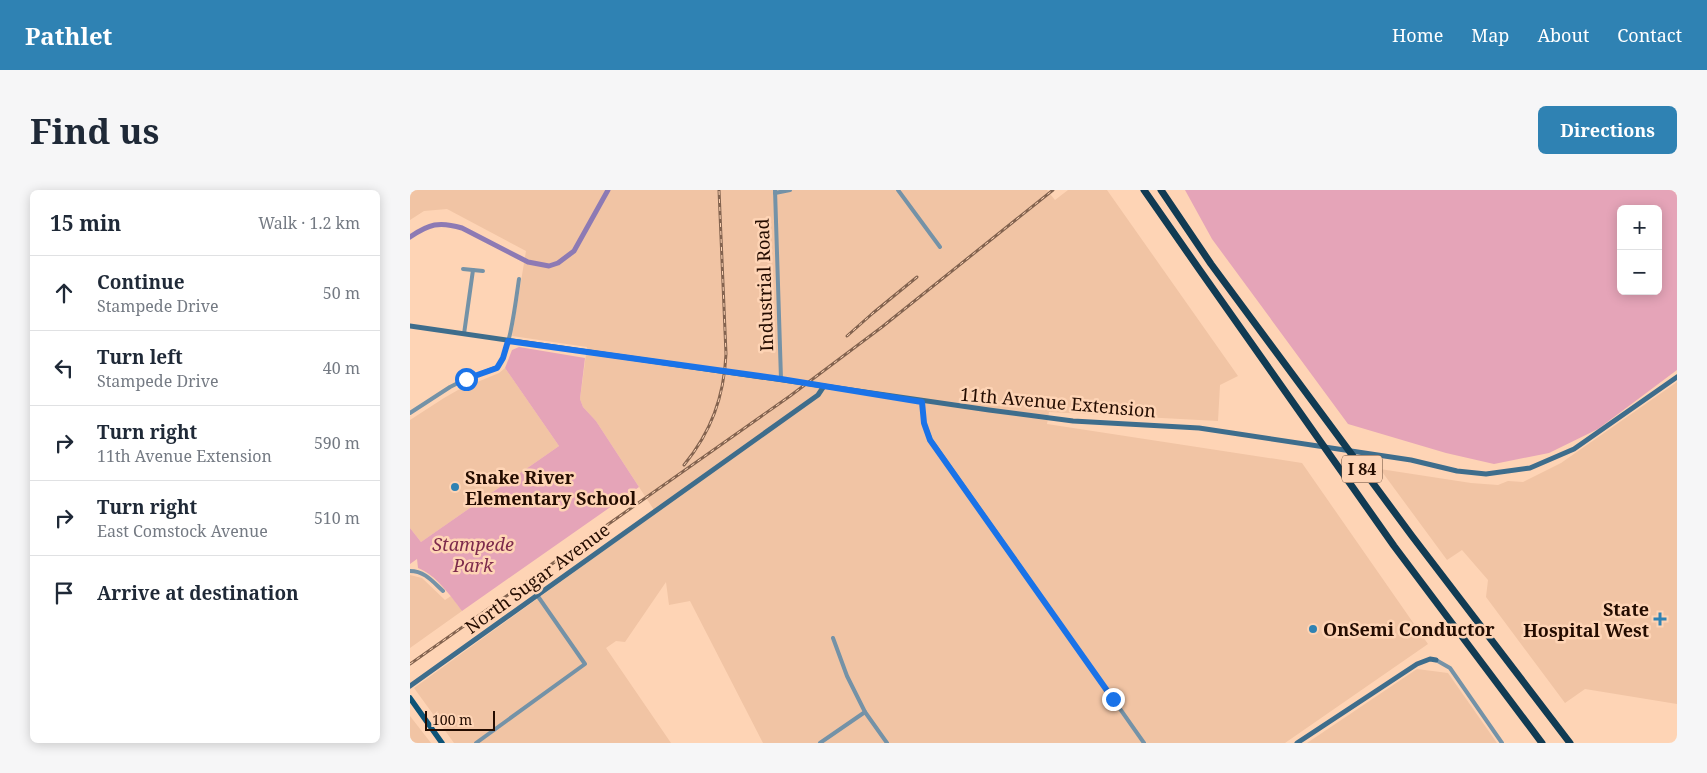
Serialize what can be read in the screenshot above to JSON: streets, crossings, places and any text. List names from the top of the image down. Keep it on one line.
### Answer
{"streets":{"highway":["I 84"],"street":["Industrial Road","11th Avenue Extension","North Sugar Avenue"]},"crossings":[["Industrial Road","11th Avenue Extension"],["11th Avenue Extension","North Sugar Avenue"]],"parks":["Stampede Park"],"places":{"other":["Snake River Elementary School","OnSemi Conductor"],"health":["State Hospital West"]},"scale_bar":"100 m","page":{"header":"Pathlet","nav":["Home","Map","About","Contact"],"buttons":"Directions","title":"Find us","heading":["15 min","Walk · 1.2 km"],"map_buttons":["+","−"],"list":[["Continue","Stampede Drive","50 m"],["Turn left","Stampede Drive","40 m"],["Turn right","11th Avenue Extension","590 m"],["Turn right","East Comstock Avenue","510 m"],"Arrive at destination"],"scale":"100 m"}}
